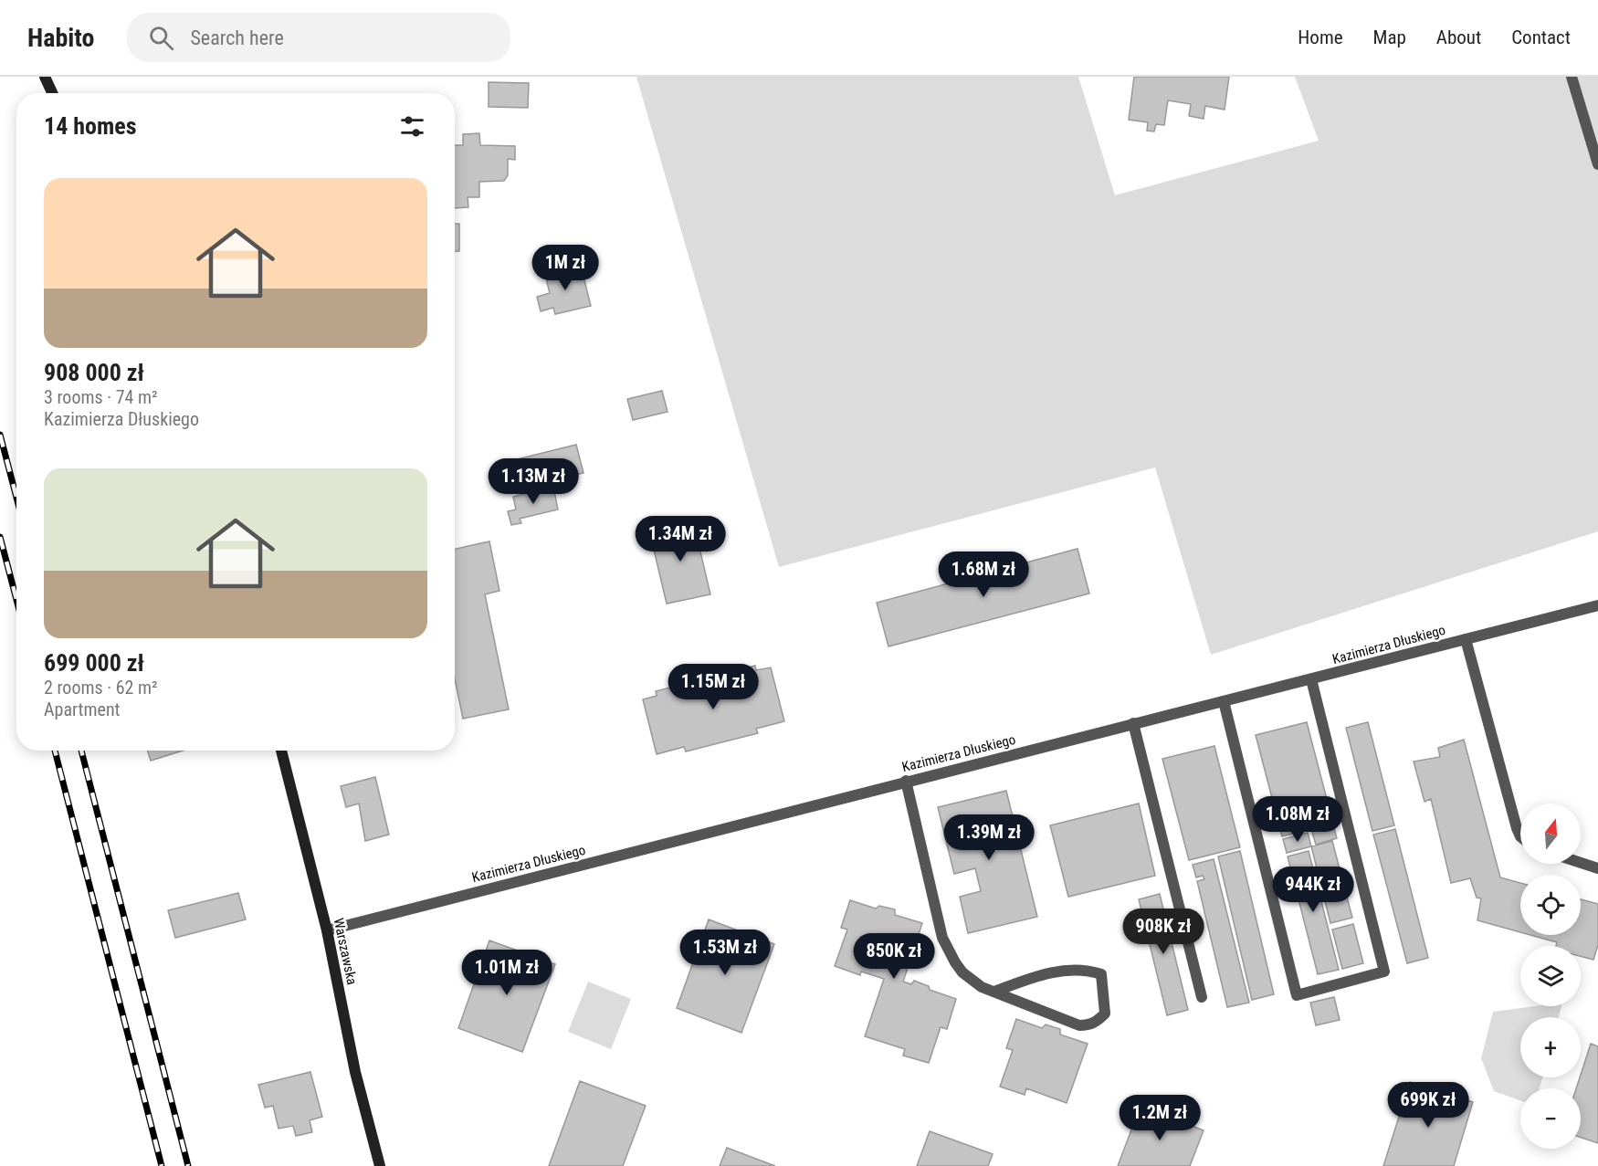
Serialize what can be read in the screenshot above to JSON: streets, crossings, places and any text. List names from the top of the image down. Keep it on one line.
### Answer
{"streets":{"main road":["Warszawska"],"street":["Kazimierza Dłuskiego"]},"crossings":[["Kazimierza Dłuskiego","Warszawska"]],"north":"top","page":{"header":"Habito","search":"Search here","nav":["Home","Map","About","Contact"],"heading":"14 homes","list":[{"name":"908 000 zł","note":"3 rooms · 74 m² · Kazimierza Dłuskiego"},{"name":"699 000 zł","note":"2 rooms · 62 m² · Apartment"}],"price":["1M zł","1.13M zł","1.34M zł","1.68M zł","1.15M zł","1.08M zł","1.39M zł","944K zł","908K zł","1.53M zł","850K zł","1.01M zł","699K zł","1.2M zł"],"map_buttons":["+","−"]}}
